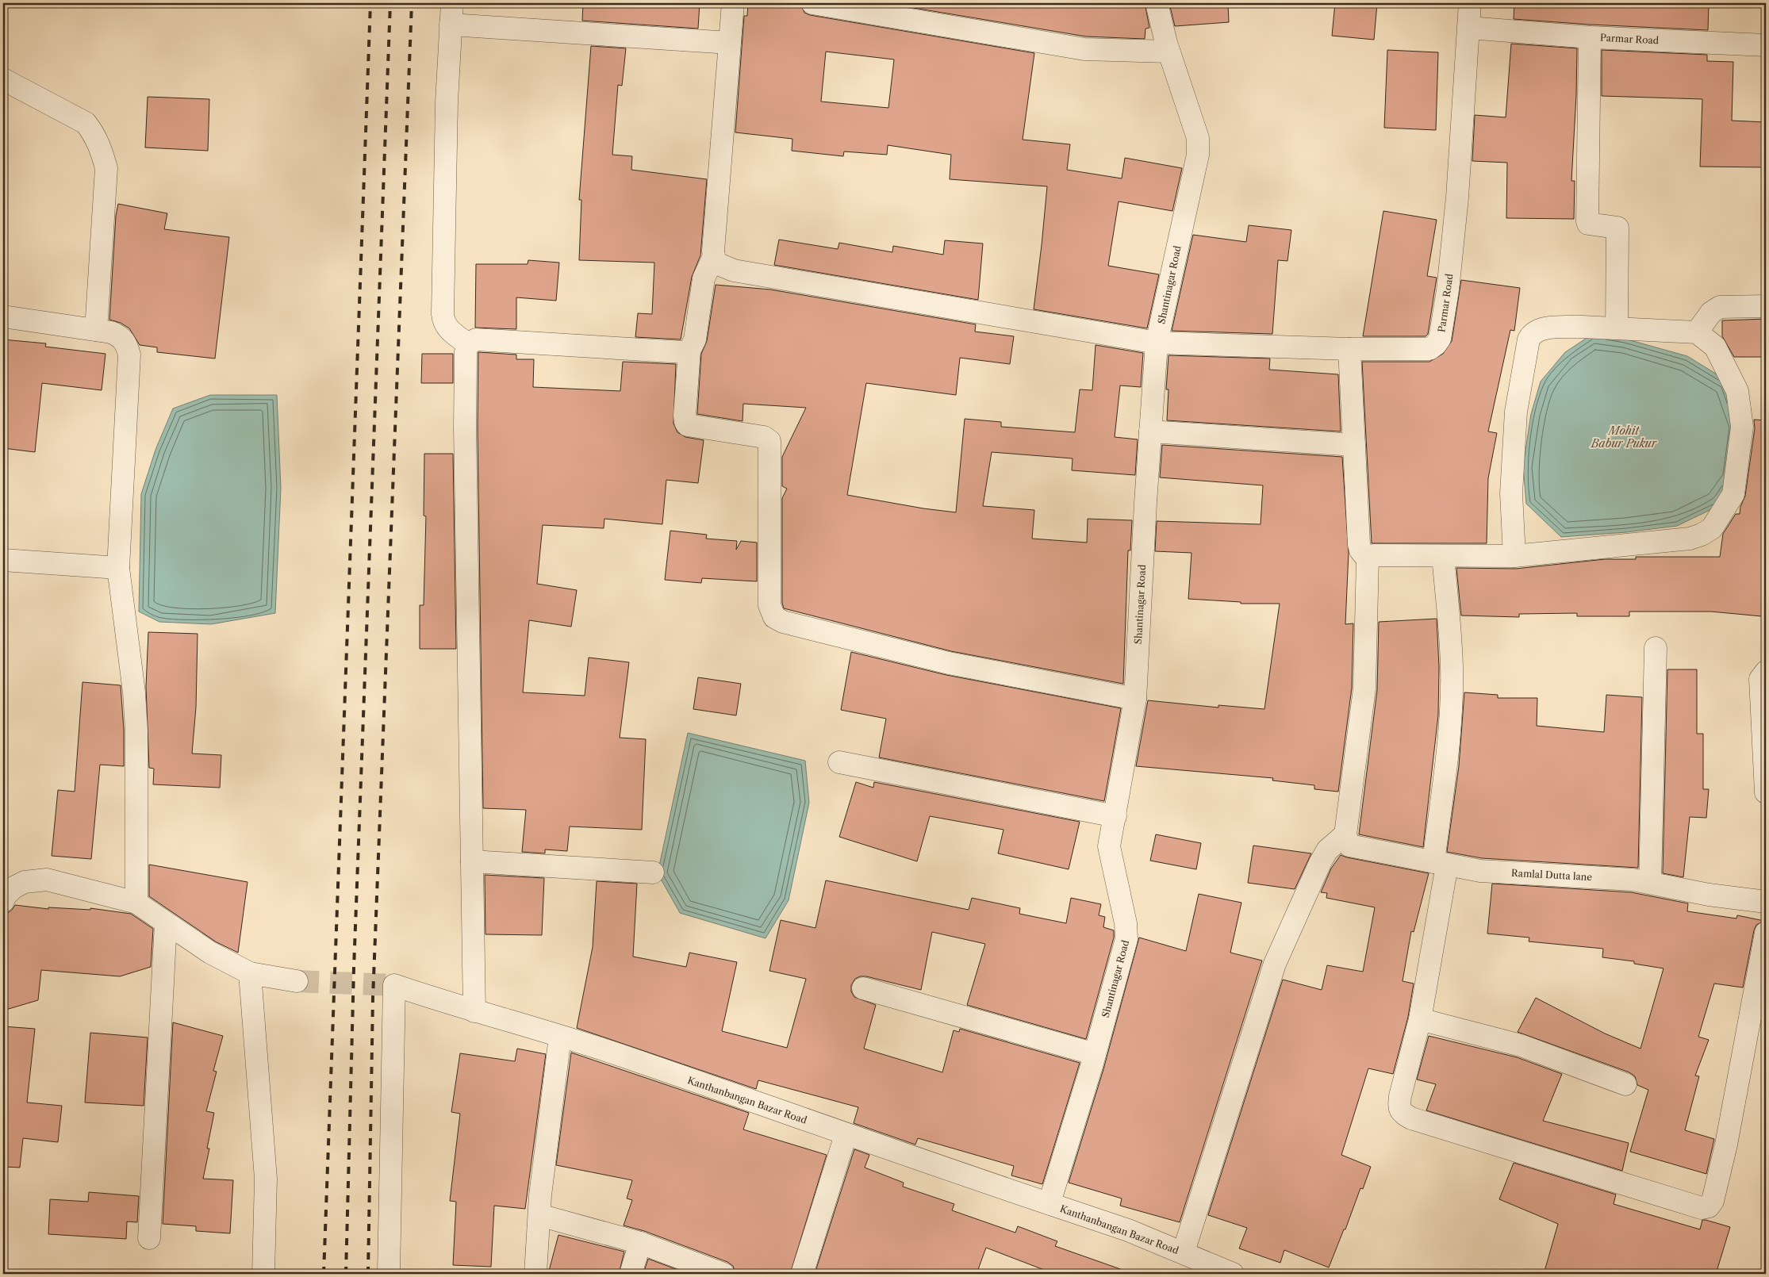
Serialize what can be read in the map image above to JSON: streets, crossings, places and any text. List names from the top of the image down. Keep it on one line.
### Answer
{"streets":{"street":["Parmar Road","Shantinagar Road","Ramlal Dutta lane","Kanthanbangan Bazar Road"]},"crossings":[["Parmar Road","Shantinagar Road"],["Shantinagar Road","Kanthanbangan Bazar Road"]],"water":["Mohit Babur Pukur"]}
